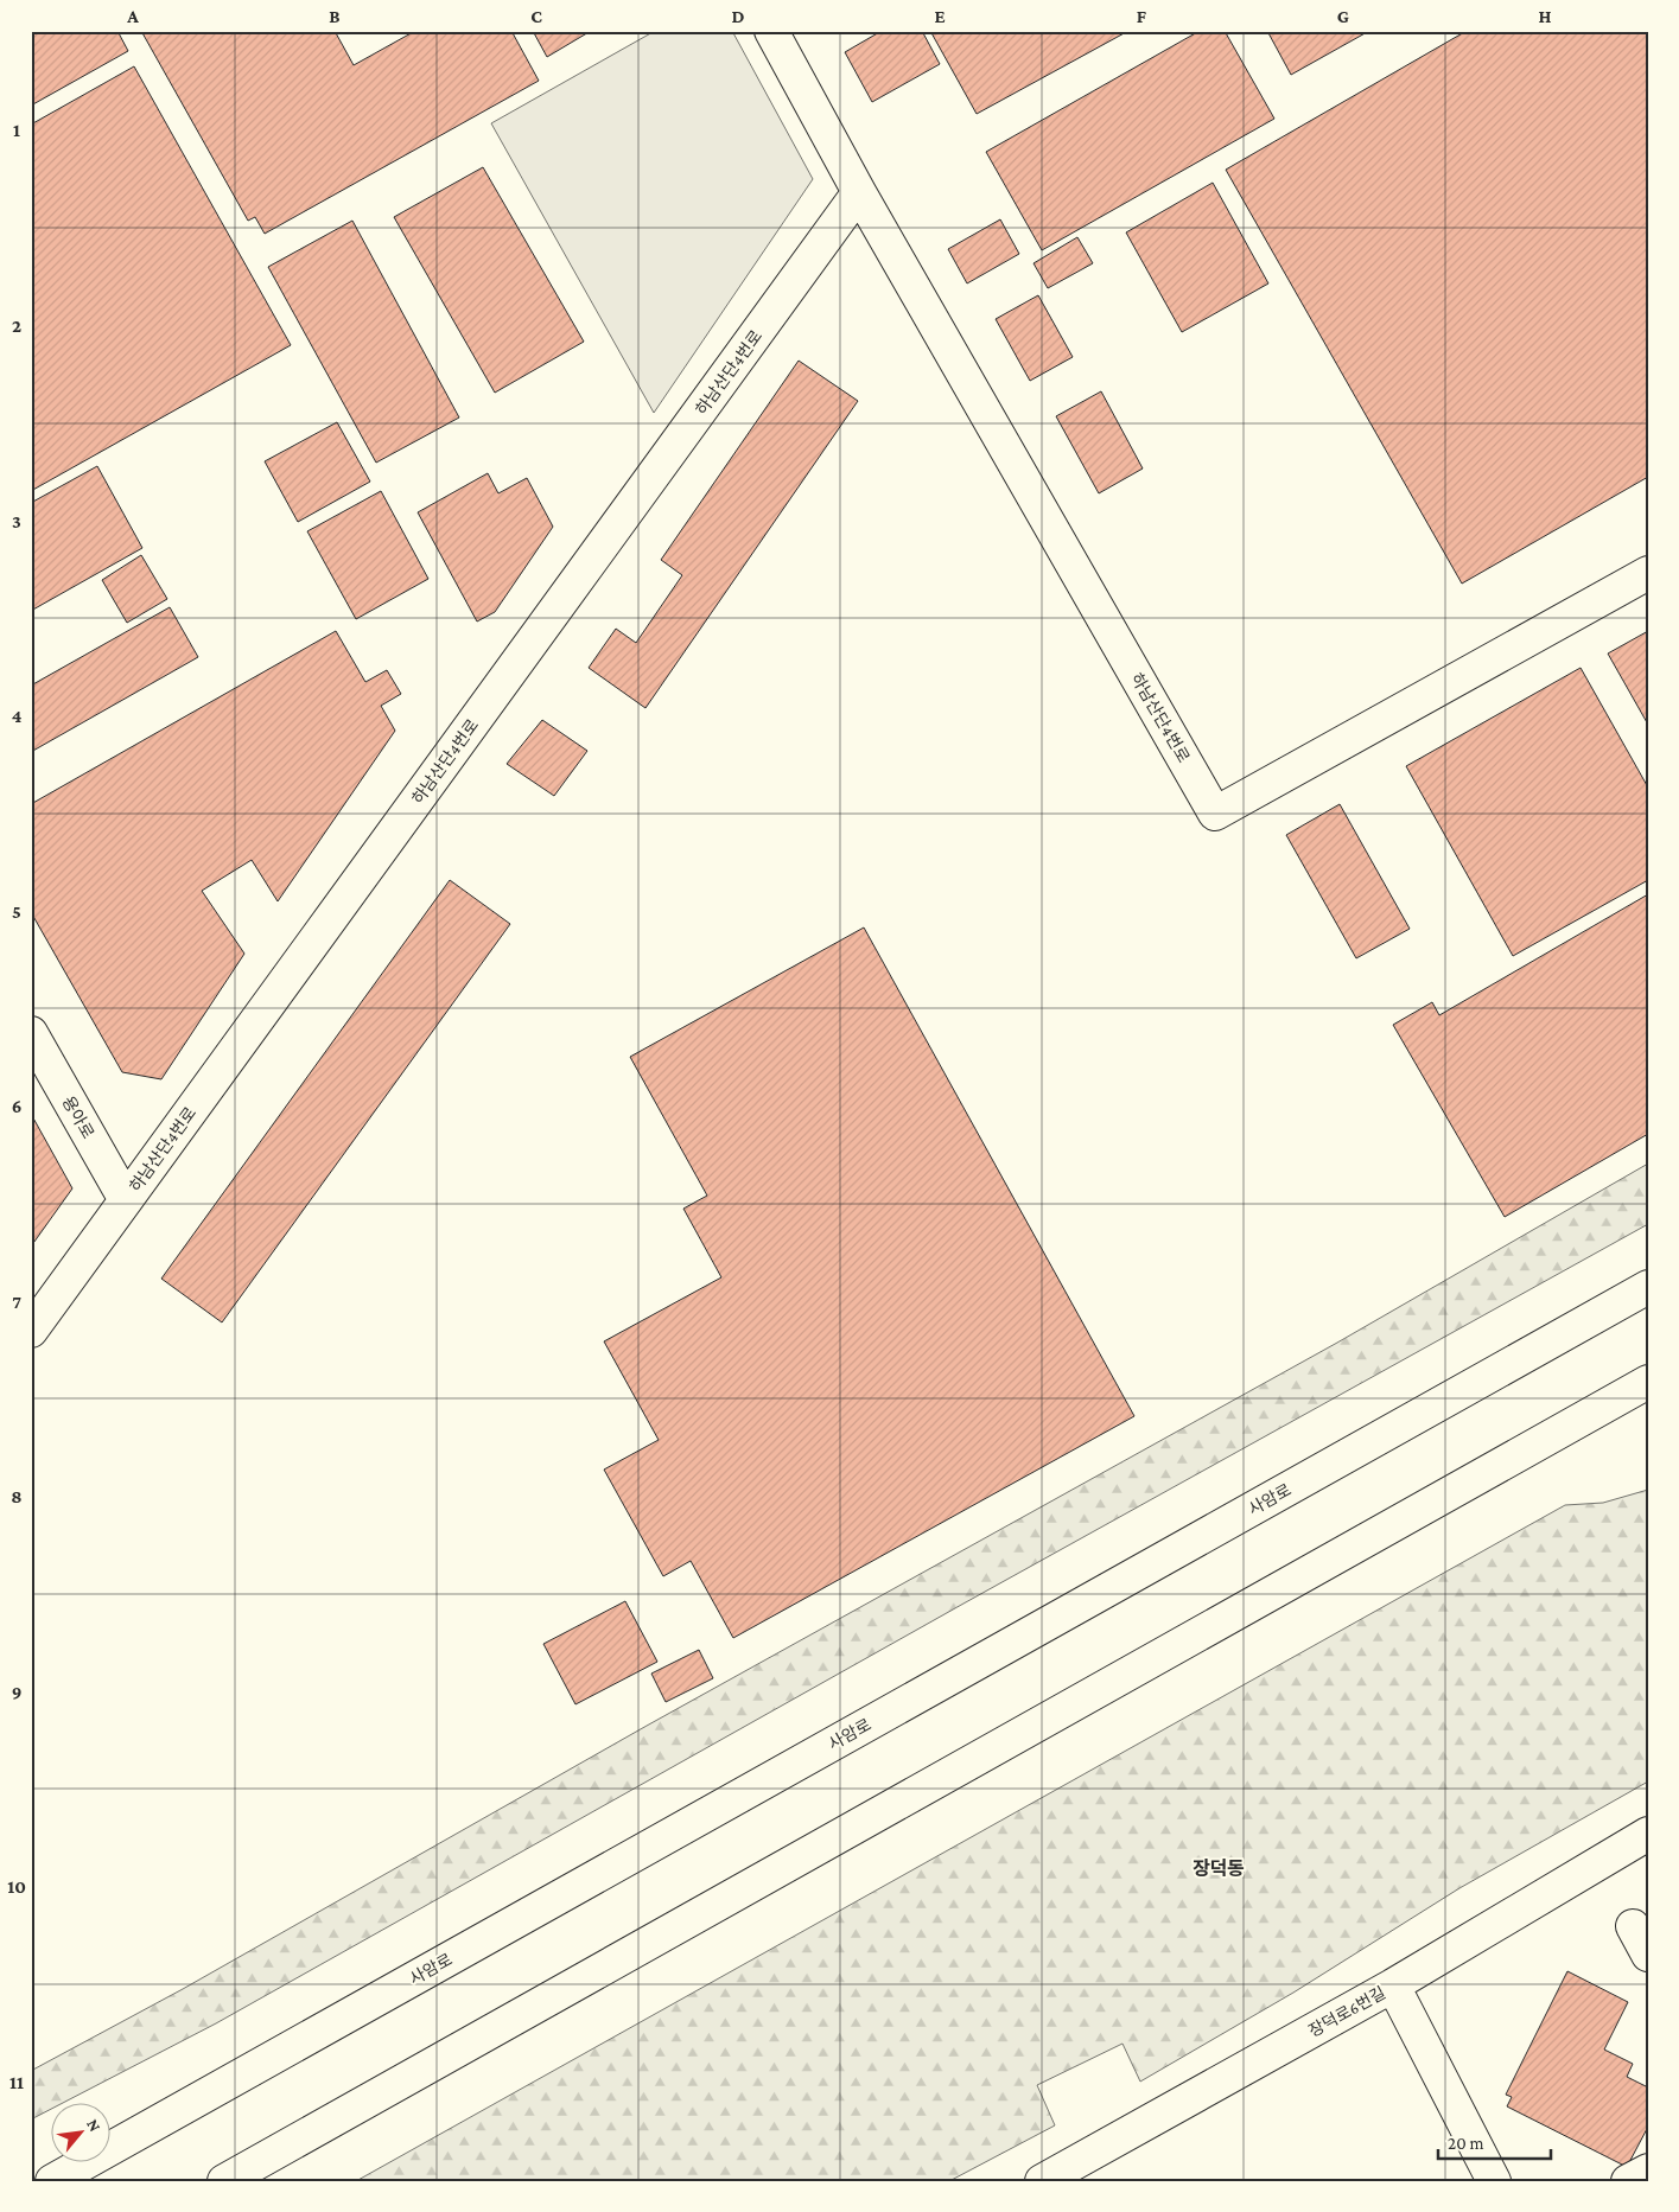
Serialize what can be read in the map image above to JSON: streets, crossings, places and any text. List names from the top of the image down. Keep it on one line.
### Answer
{"streets":{"street":["하남산단4번로","용아로","사암로","장덕로6번길"]},"crossings":[["하남산단4번로","용아로"]],"districts":["장덕동"],"scale_bar":"20 m","north":"top right","grid":{"columns":["A","B","C","D","E","F","G","H"],"rows":["1","2","3","4","5","6","7","8","9","10","11"]}}
